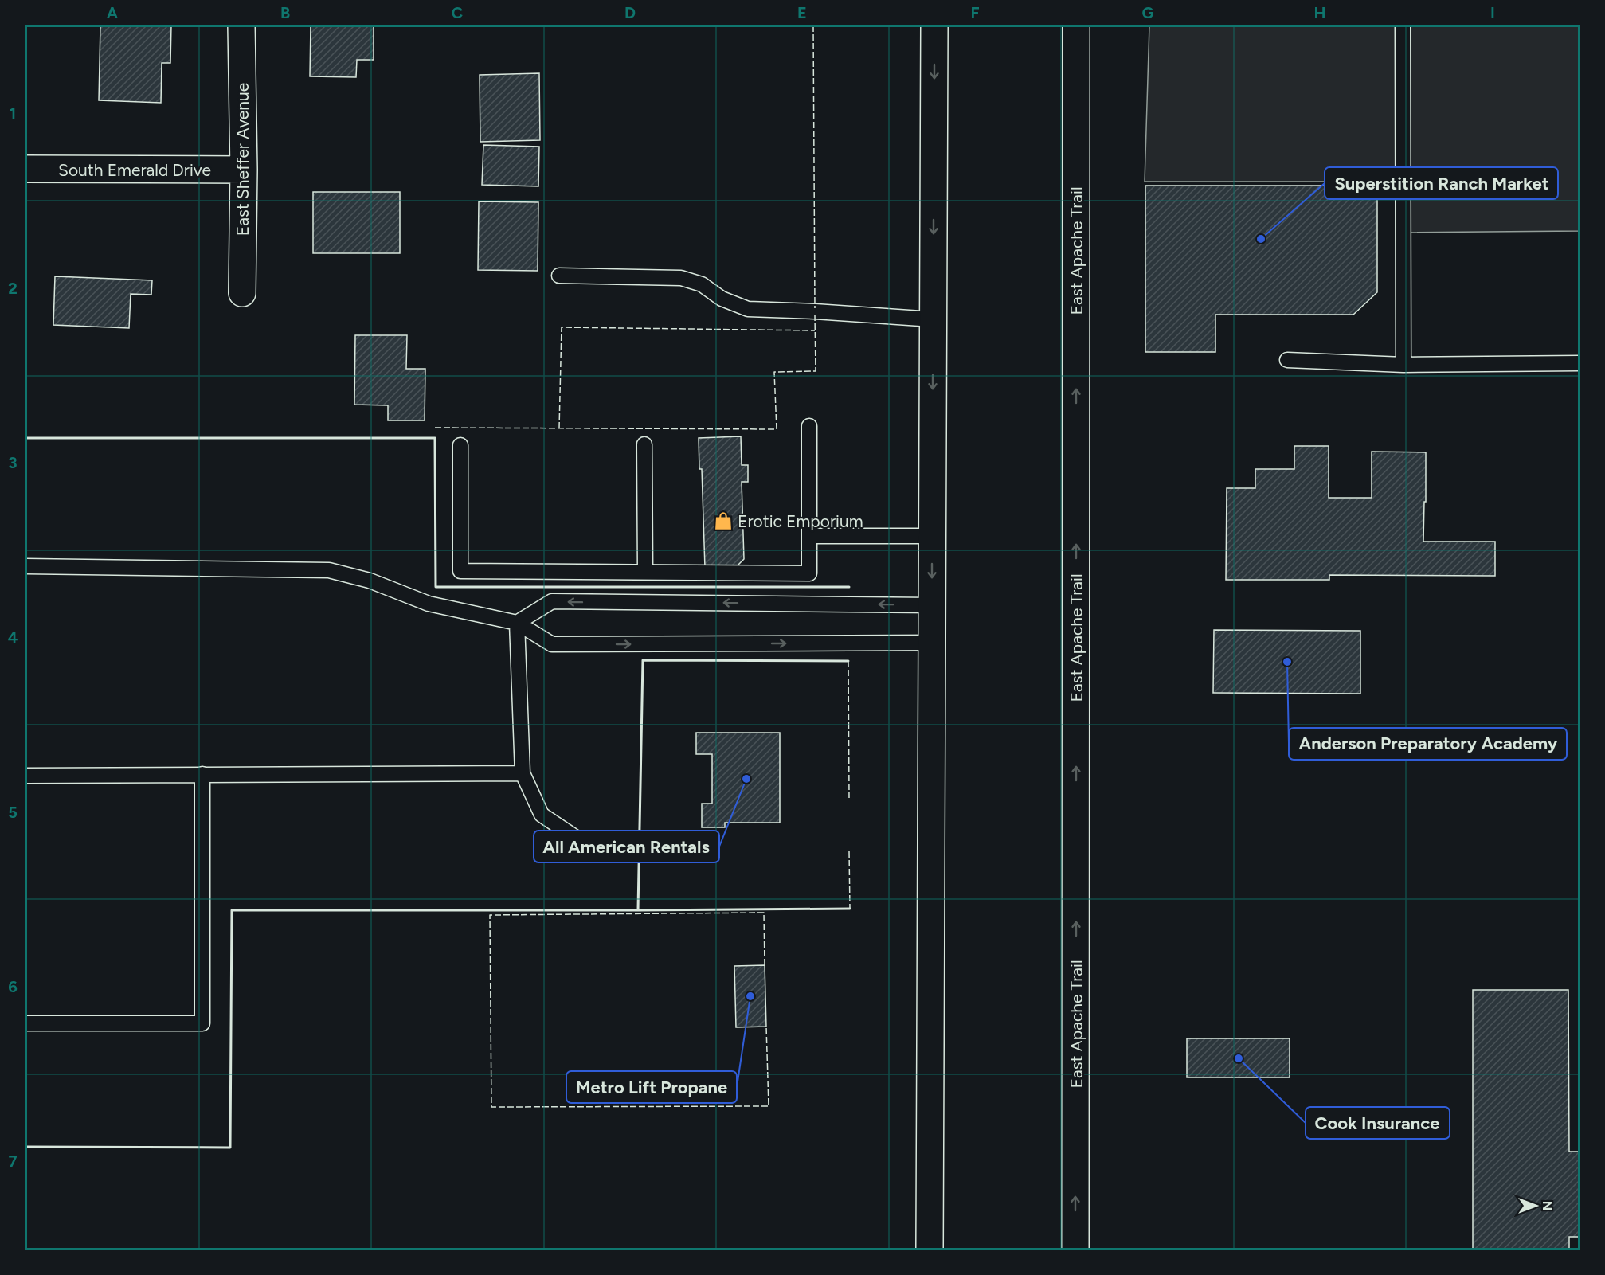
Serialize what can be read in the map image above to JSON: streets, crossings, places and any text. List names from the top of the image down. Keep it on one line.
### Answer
{"streets":{"main road":["East Sheffer Avenue","South Emerald Drive","East Apache Trail"]},"crossings":[["East Sheffer Avenue","South Emerald Drive"]],"places":{"other":["Superstition Ranch Market","Anderson Preparatory Academy","All American Rentals","Metro Lift Propane","Cook Insurance"],"shop":["Erotic Emporium"]},"north":"right","grid":{"columns":["A","B","C","D","E","F","G","H","I"],"rows":["1","2","3","4","5","6","7"]}}
